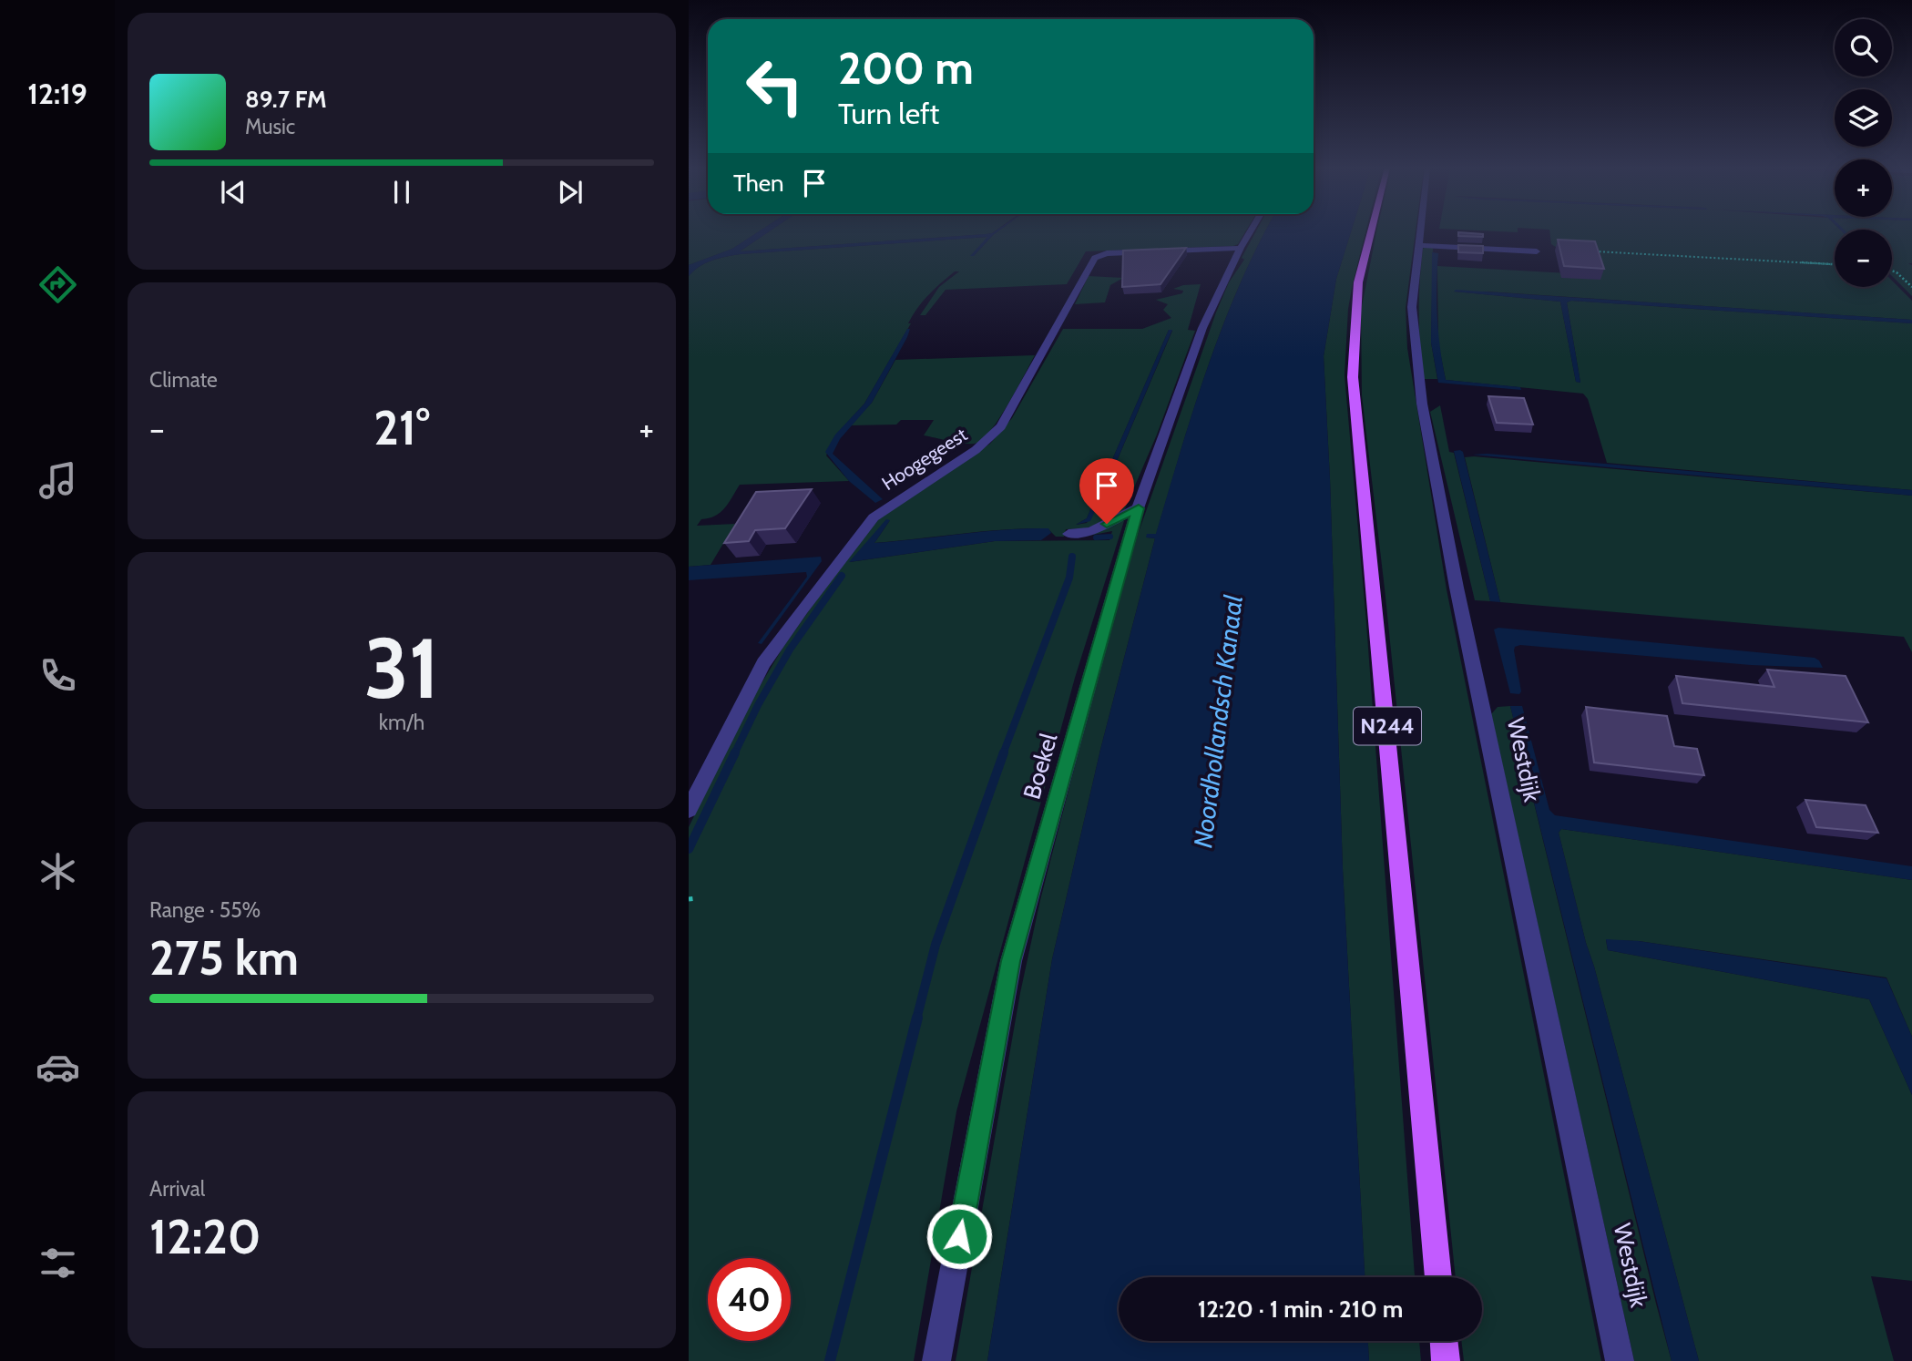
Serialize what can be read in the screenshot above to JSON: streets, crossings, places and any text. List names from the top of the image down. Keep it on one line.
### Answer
{"streets":{"main road":["N244"],"street":["Hoogegeest","Westdijk","Boekel"]},"crossings":[["Hoogegeest","Boekel"]],"water":["Noordhollandsch Kanaal"],"page":{"tabs":"12:19","map_buttons":["+","−"],"turn":["200 m","Turn left"],"song":["89.7 FM","Music"],"then":"Then","tile":["Climate",["31","km/h"],["Range · 55%","275 km"],["Arrival","12:20"]],"heat":["−","21°","+"],"limit":"40","trip":"12:20 · 1 min · 210 m"}}
